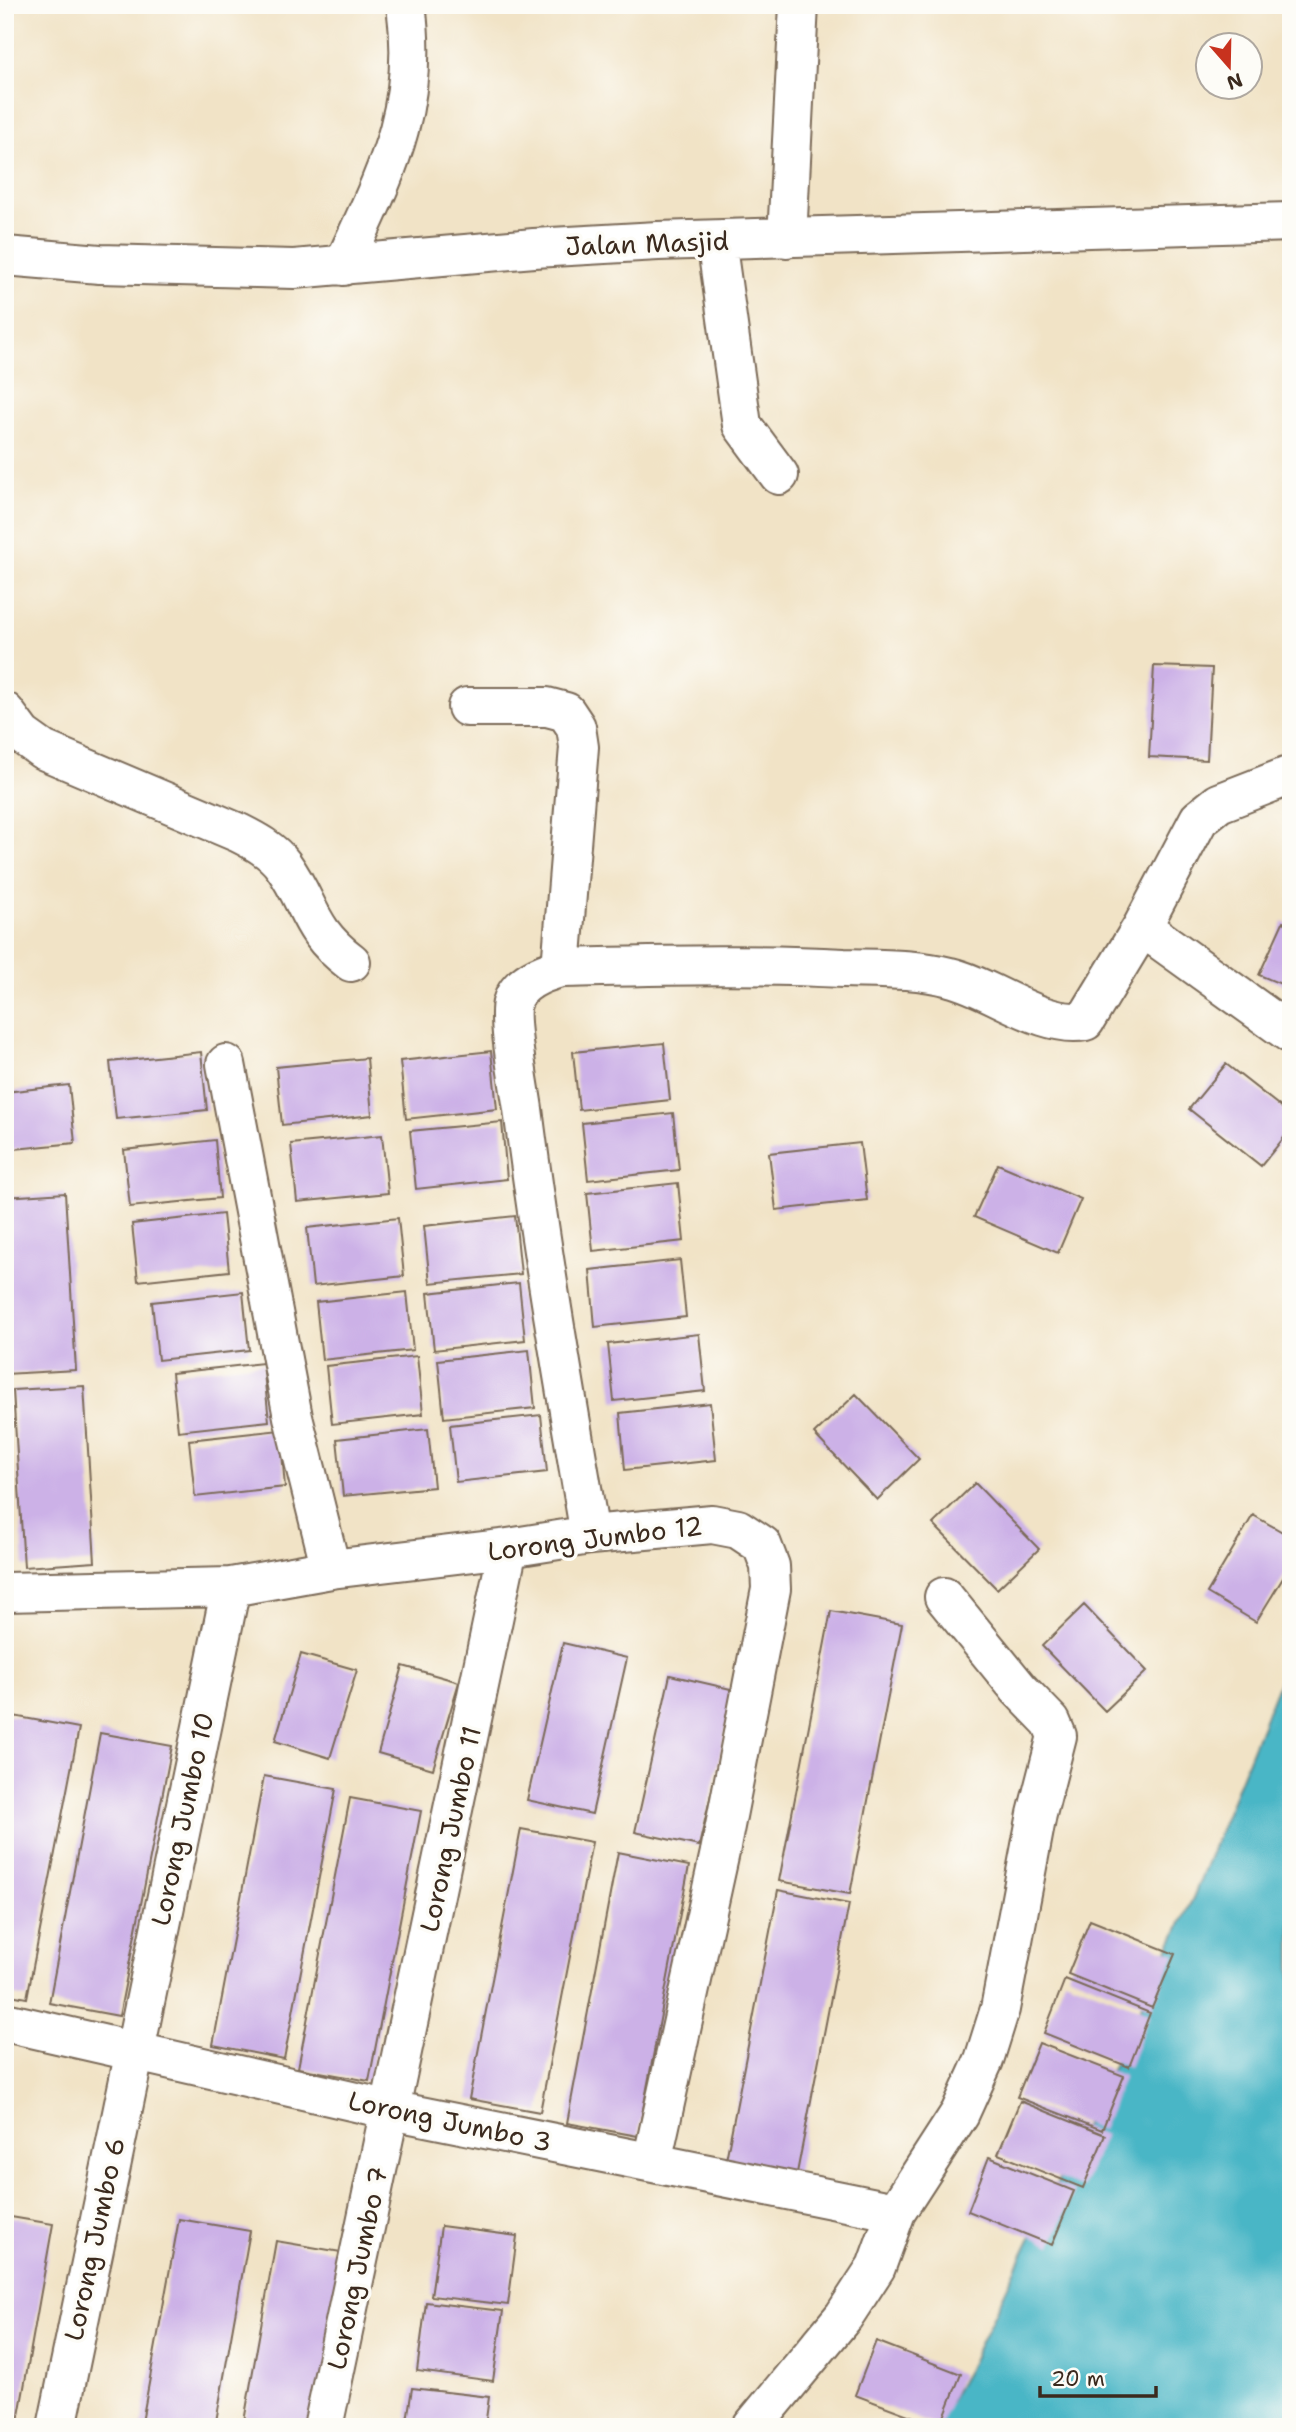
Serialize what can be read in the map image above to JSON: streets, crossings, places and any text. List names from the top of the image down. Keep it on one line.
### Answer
{"streets":{"street":["Jalan Masjid","Lorong Jumbo 12","Lorong Jumbo 10","Lorong Jumbo 11","Lorong Jumbo 3","Lorong Jumbo 6","Lorong Jumbo 7"]},"crossings":[["Lorong Jumbo 12","Lorong Jumbo 10"],["Lorong Jumbo 12","Lorong Jumbo 11"],["Lorong Jumbo 12","Lorong Jumbo 3"],["Lorong Jumbo 10","Lorong Jumbo 3"],["Lorong Jumbo 10","Lorong Jumbo 6"],["Lorong Jumbo 11","Lorong Jumbo 3"],["Lorong Jumbo 11","Lorong Jumbo 7"],["Lorong Jumbo 3","Lorong Jumbo 6"],["Lorong Jumbo 3","Lorong Jumbo 7"]],"scale_bar":"20 m","north":"bottom"}
